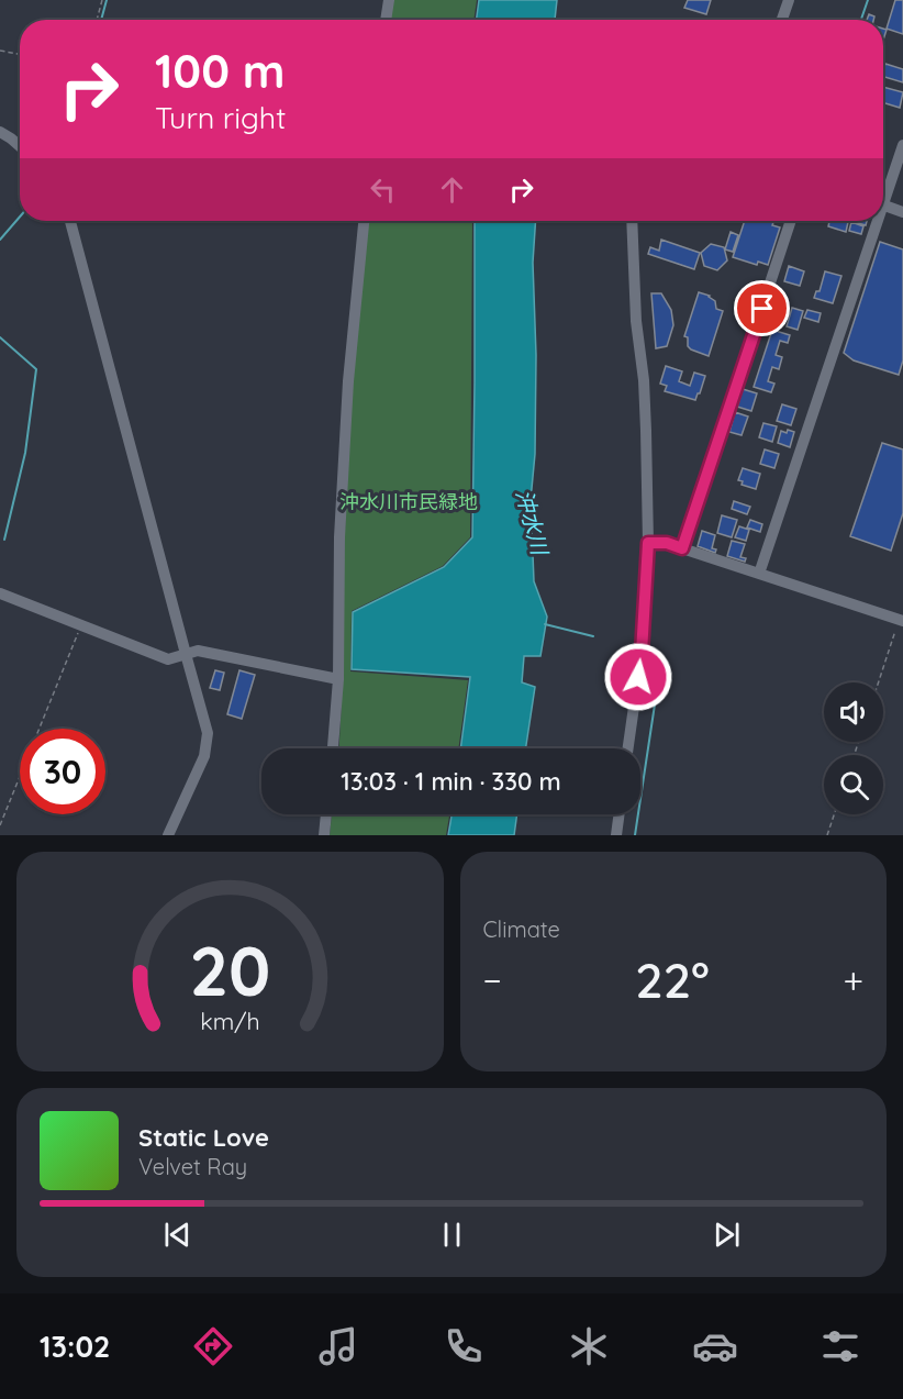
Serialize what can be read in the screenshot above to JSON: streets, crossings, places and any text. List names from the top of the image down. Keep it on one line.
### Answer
{"water":["沖水川"],"parks":["沖水川市民緑地"],"page":{"turn":["100 m","Turn right"],"limit":"30","trip":"13:03 · 1 min · 330 m","tile":"Climate","heat":["−","22°","+"],"song":["Static Love","Velvet Ray"],"tabs":"13:02","gauge":["20","km/h"]}}
